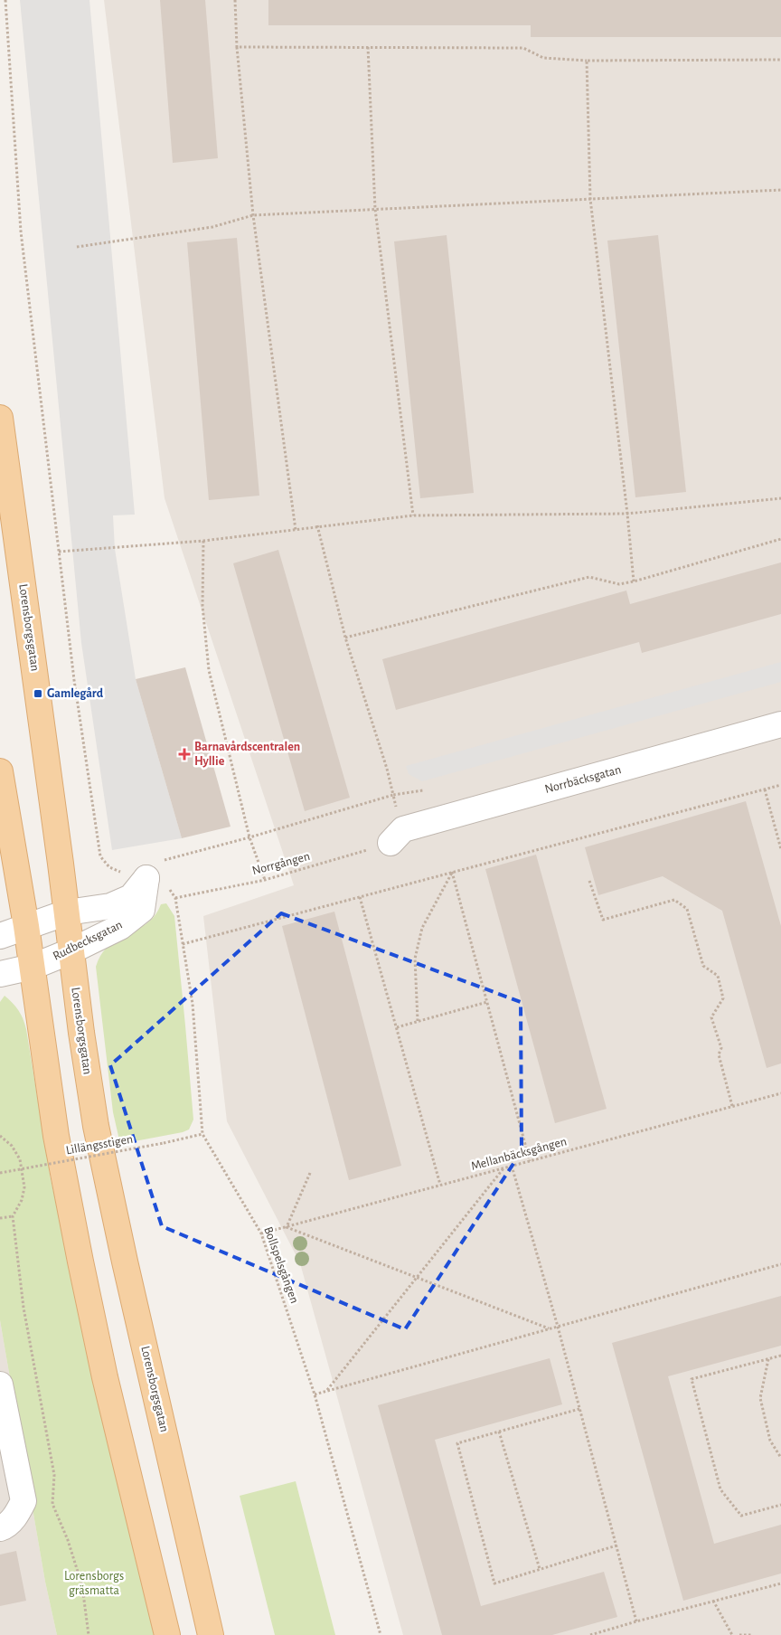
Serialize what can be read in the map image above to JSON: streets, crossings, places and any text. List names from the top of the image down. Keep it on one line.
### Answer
{"streets":{"main road":["Lorensborgsgatan"],"street":["Norrbäcksgatan","Rudbecksgatan"],"path":["Norrgången","Lillängsstigen","Mellanbäcksgången","Bollspelsgången"]},"crossings":[["Lorensborgsgatan","Rudbecksgatan"],["Norrbäcksgatan","Norrgången"],["Norrgången","Bollspelsgången"],["Lillängsstigen","Bollspelsgången"],["Mellanbäcksgången","Bollspelsgången"]],"parks":["Lorensborgs gräsmatta"],"places":{"transit":["Gamlegård"],"health":["Barnavårdscentralen Hyllie"]}}
